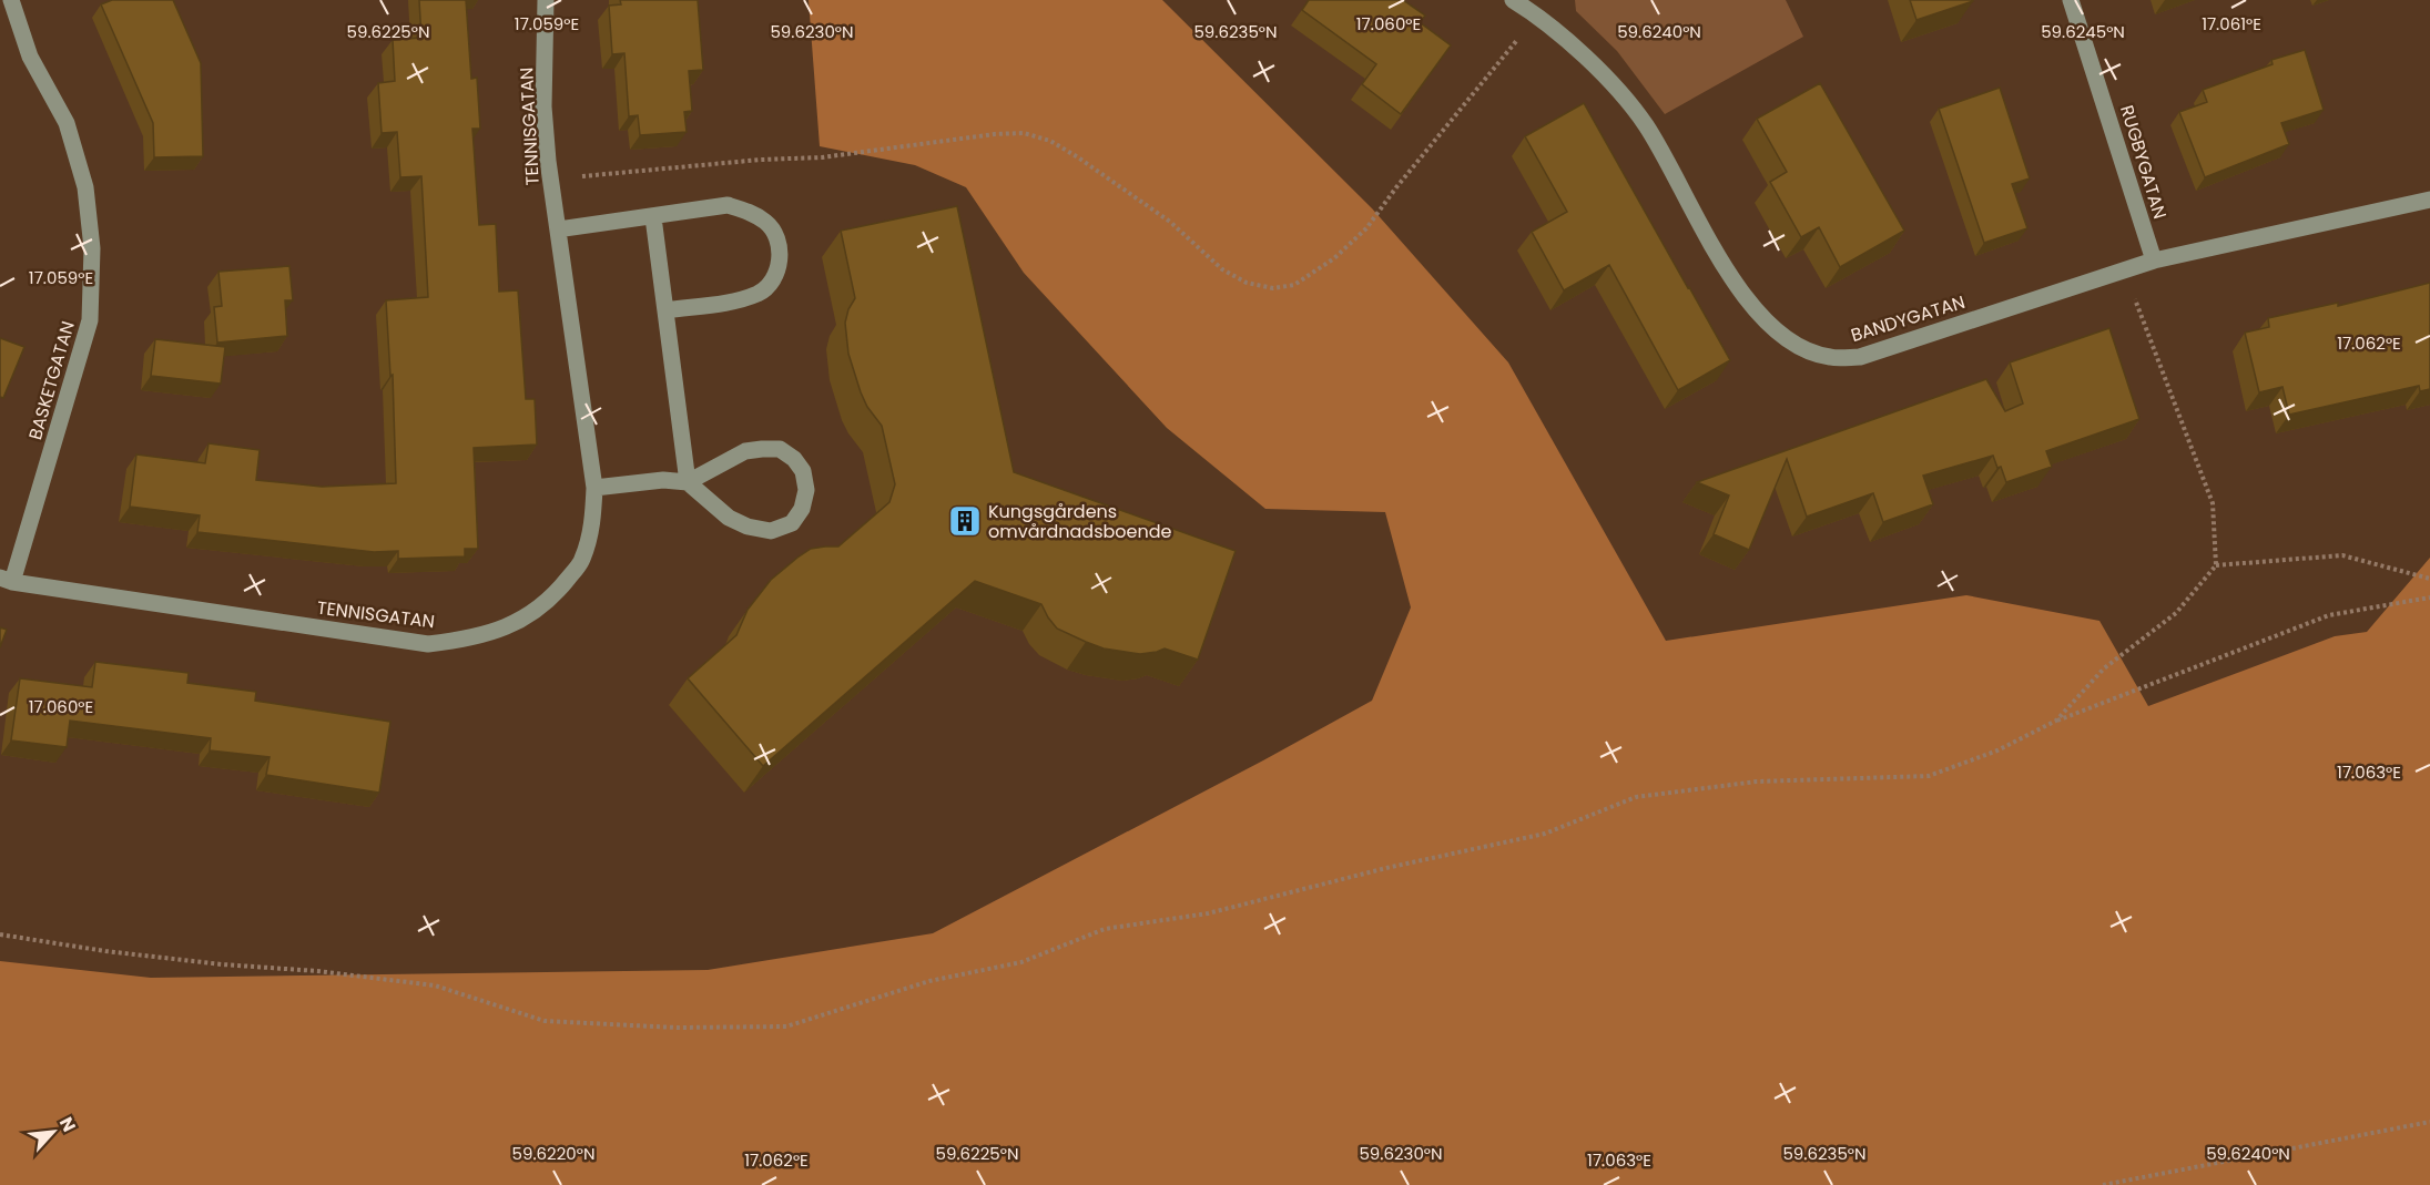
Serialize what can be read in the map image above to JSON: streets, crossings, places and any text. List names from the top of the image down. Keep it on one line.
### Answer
{"streets":{"street":["TENNISGATAN","RUGBYGATAN","BANDYGATAN","BASKETGATAN"]},"crossings":[["TENNISGATAN","BASKETGATAN"],["RUGBYGATAN","BANDYGATAN"]],"places":{"building":["Kungsgårdens omvårdnadsboende"]},"north":"top right","coordinates":["17.059°E","17.060°E","17.061°E","59.6225°N","59.6230°N","59.6235°N","59.6240°N","59.6245°N","17.062°E","17.063°E","59.6220°N"]}
